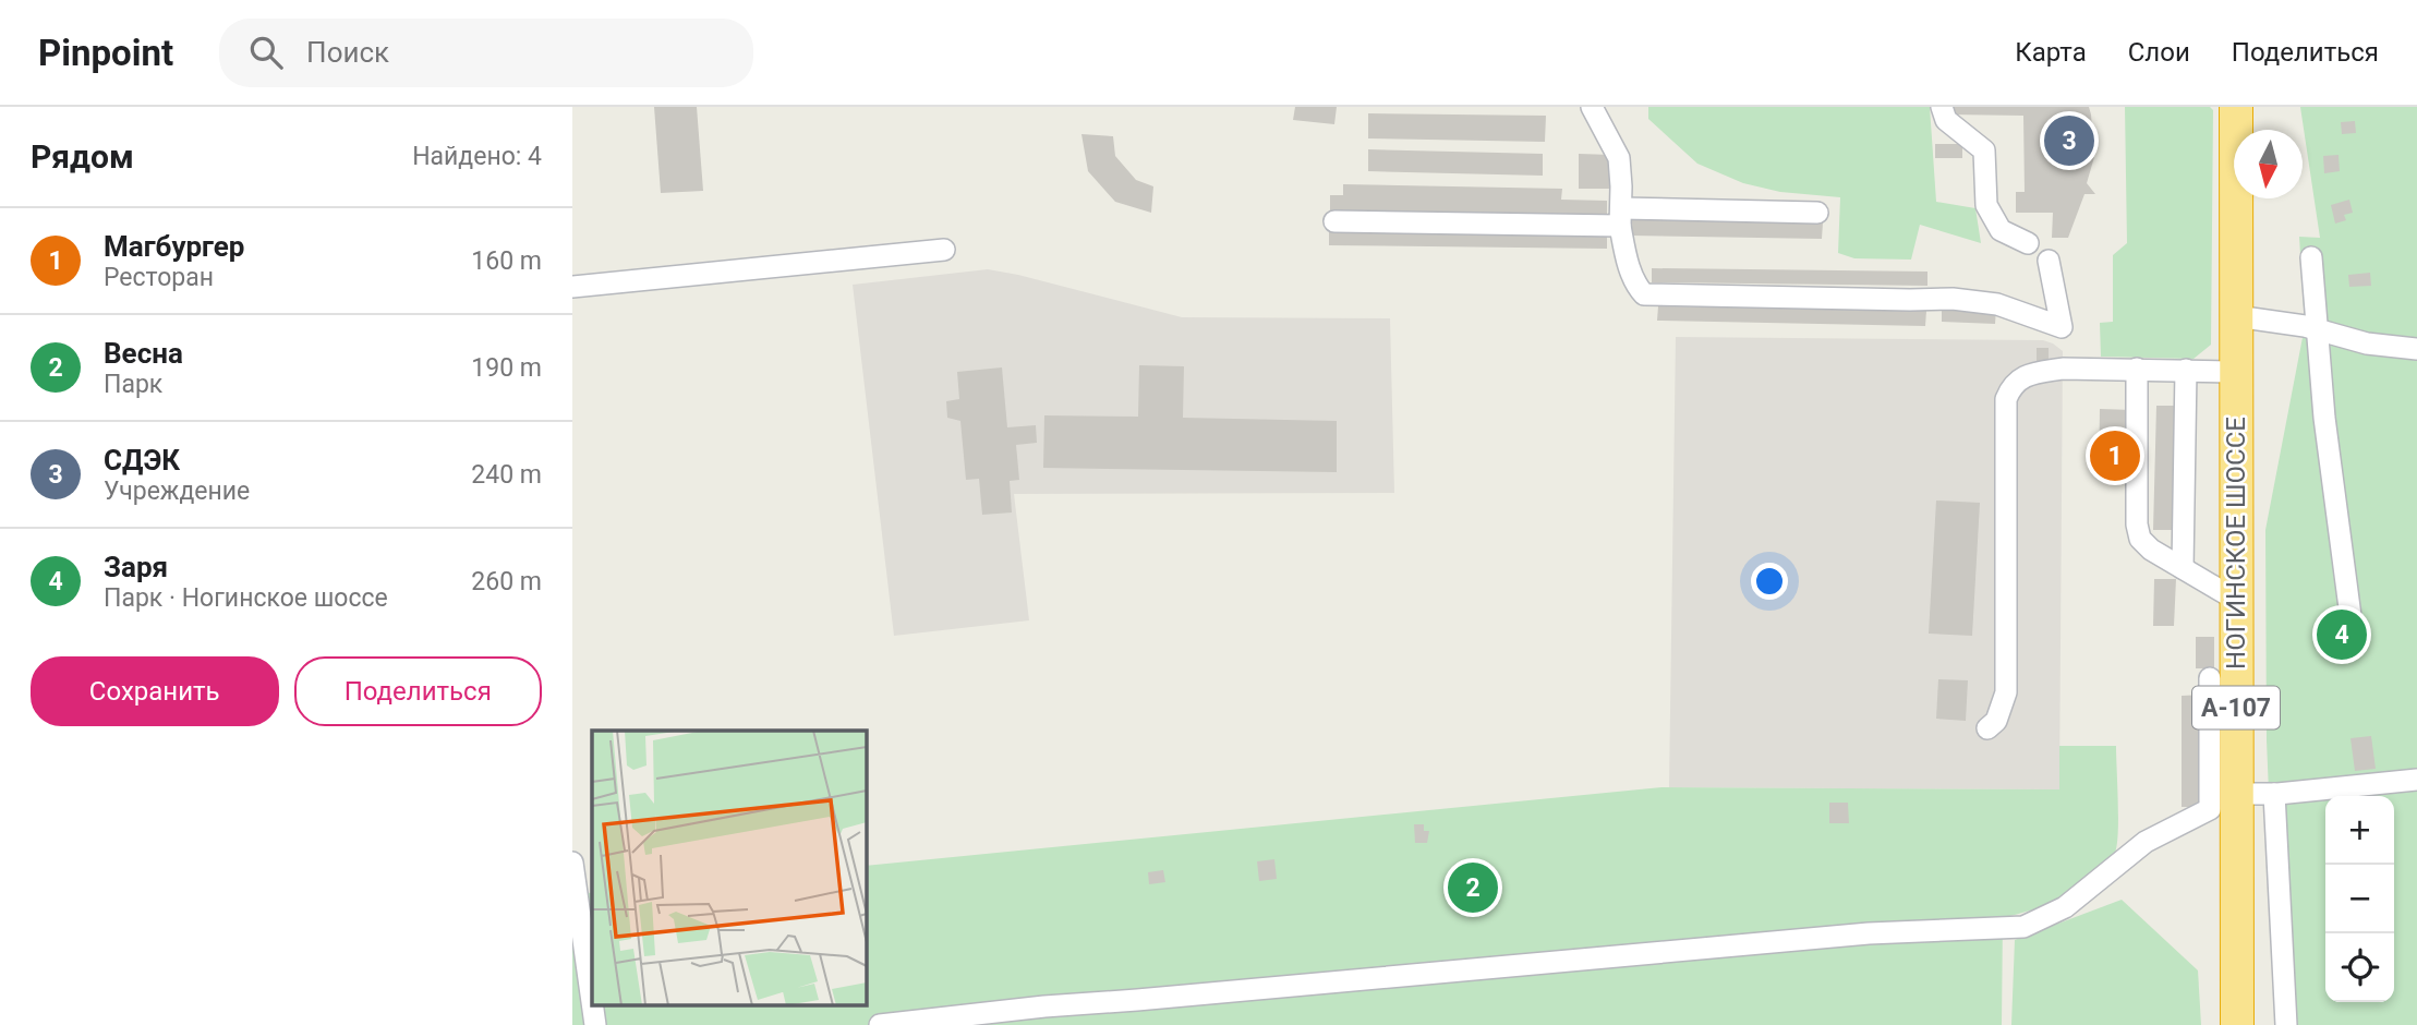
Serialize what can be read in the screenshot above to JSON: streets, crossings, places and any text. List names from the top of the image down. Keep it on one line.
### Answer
{"streets":{"highway":["НОГИНСКОЕ ШОССЕ","А-107"]},"north":"bottom","page":{"header":"Pinpoint","search":"Поиск","nav":["Карта","Слои","Поделиться"],"heading":["Рядом","Найдено: 4"],"pins":["3","1","4","2"],"list":[{"mark":"1","name":"Магбургер","note":"Ресторан","value":"160 m"},{"mark":"2","name":"Весна","note":"Парк","value":"190 m"},{"mark":"3","name":"СДЭК","note":"Учреждение","value":"240 m"},{"mark":"4","name":"Заря","note":"Парк · Ногинское шоссе","value":"260 m"}],"buttons":["Сохранить","Поделиться"],"map_buttons":["+","−"]}}
